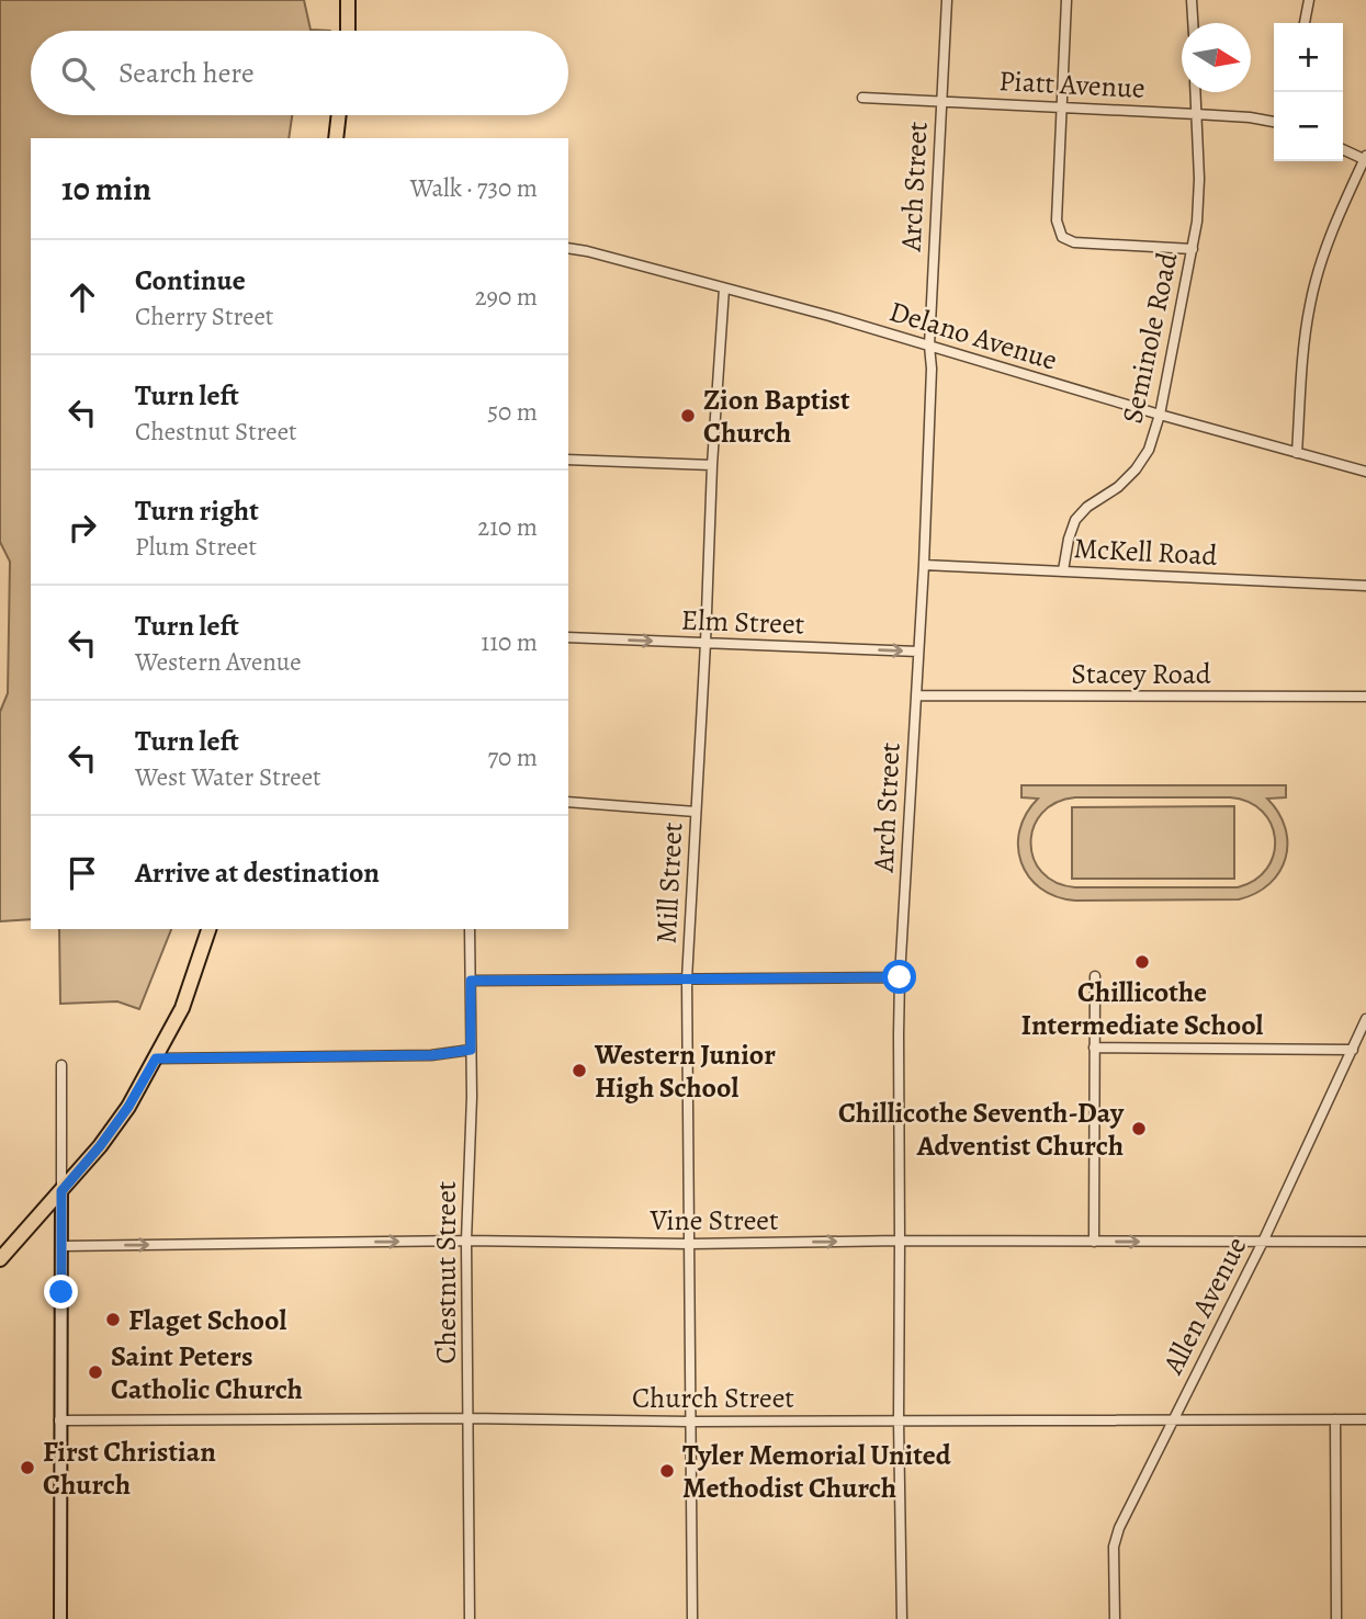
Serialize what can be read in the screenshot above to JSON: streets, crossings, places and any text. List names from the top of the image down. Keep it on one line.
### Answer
{"streets":{"street":["Piatt Avenue","Arch Street","Delano Avenue","Seminole Road","McKell Road","Elm Street","Stacey Road","Mill Street","Vine Street","Chestnut Street","Allen Avenue","Church Street"]},"crossings":[["Piatt Avenue","Arch Street"],["Piatt Avenue","Seminole Road"],["Arch Street","Delano Avenue"],["Arch Street","McKell Road"],["Arch Street","Elm Street"],["Arch Street","Stacey Road"],["Arch Street","Vine Street"],["Arch Street","Church Street"],["Delano Avenue","Seminole Road"],["Delano Avenue","Mill Street"],["Seminole Road","McKell Road"],["Elm Street","Mill Street"],["Mill Street","Vine Street"],["Mill Street","Church Street"],["Vine Street","Chestnut Street"],["Vine Street","Allen Avenue"],["Chestnut Street","Church Street"],["Allen Avenue","Church Street"]],"one_way":["Elm Street","Vine Street"],"places":["Zion Baptist Church","Chillicothe Intermediate School","Western Junior High School","Chillicothe Seventh-Day Adventist Church","Flaget School","Saint Peters Catholic Church","First Christian Church","Tyler Memorial United Methodist Church"],"north":"right","page":{"map_buttons":["+","−"],"search":"Search here","heading":["10 min","Walk · 730 m"],"list":[["Continue","Cherry Street","290 m"],["Turn left","Chestnut Street","50 m"],["Turn right","Plum Street","210 m"],["Turn left","Western Avenue","110 m"],["Turn left","West Water Street","70 m"],"Arrive at destination"]}}
